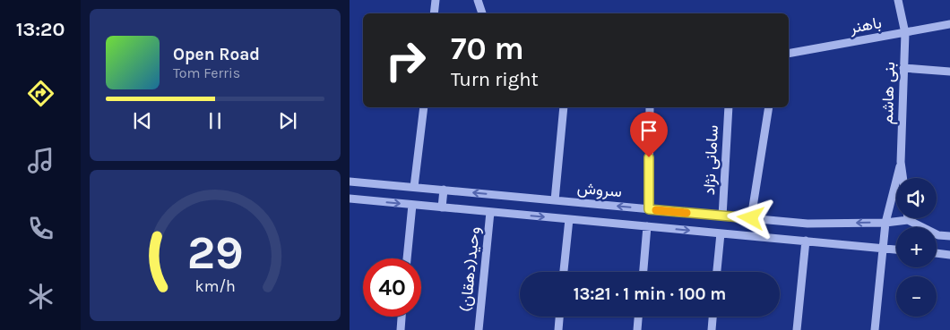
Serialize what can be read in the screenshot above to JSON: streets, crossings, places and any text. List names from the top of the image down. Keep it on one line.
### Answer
{"streets":{"street":["باهنر","بنی هاشم","سامانی نژاد","سروش","وحید(دهقان)"]},"crossings":[["باهنر","بنی هاشم"],["سامانی نژاد","سروش"],["سروش","وحید(دهقان)"]],"page":{"tabs":"13:20","turn":["70 m","Turn right"],"song":["Open Road","Tom Ferris"],"map_buttons":["+","−"],"limit":"40","trip":"13:21 · 1 min · 100 m","gauge":["29","km/h"]}}
